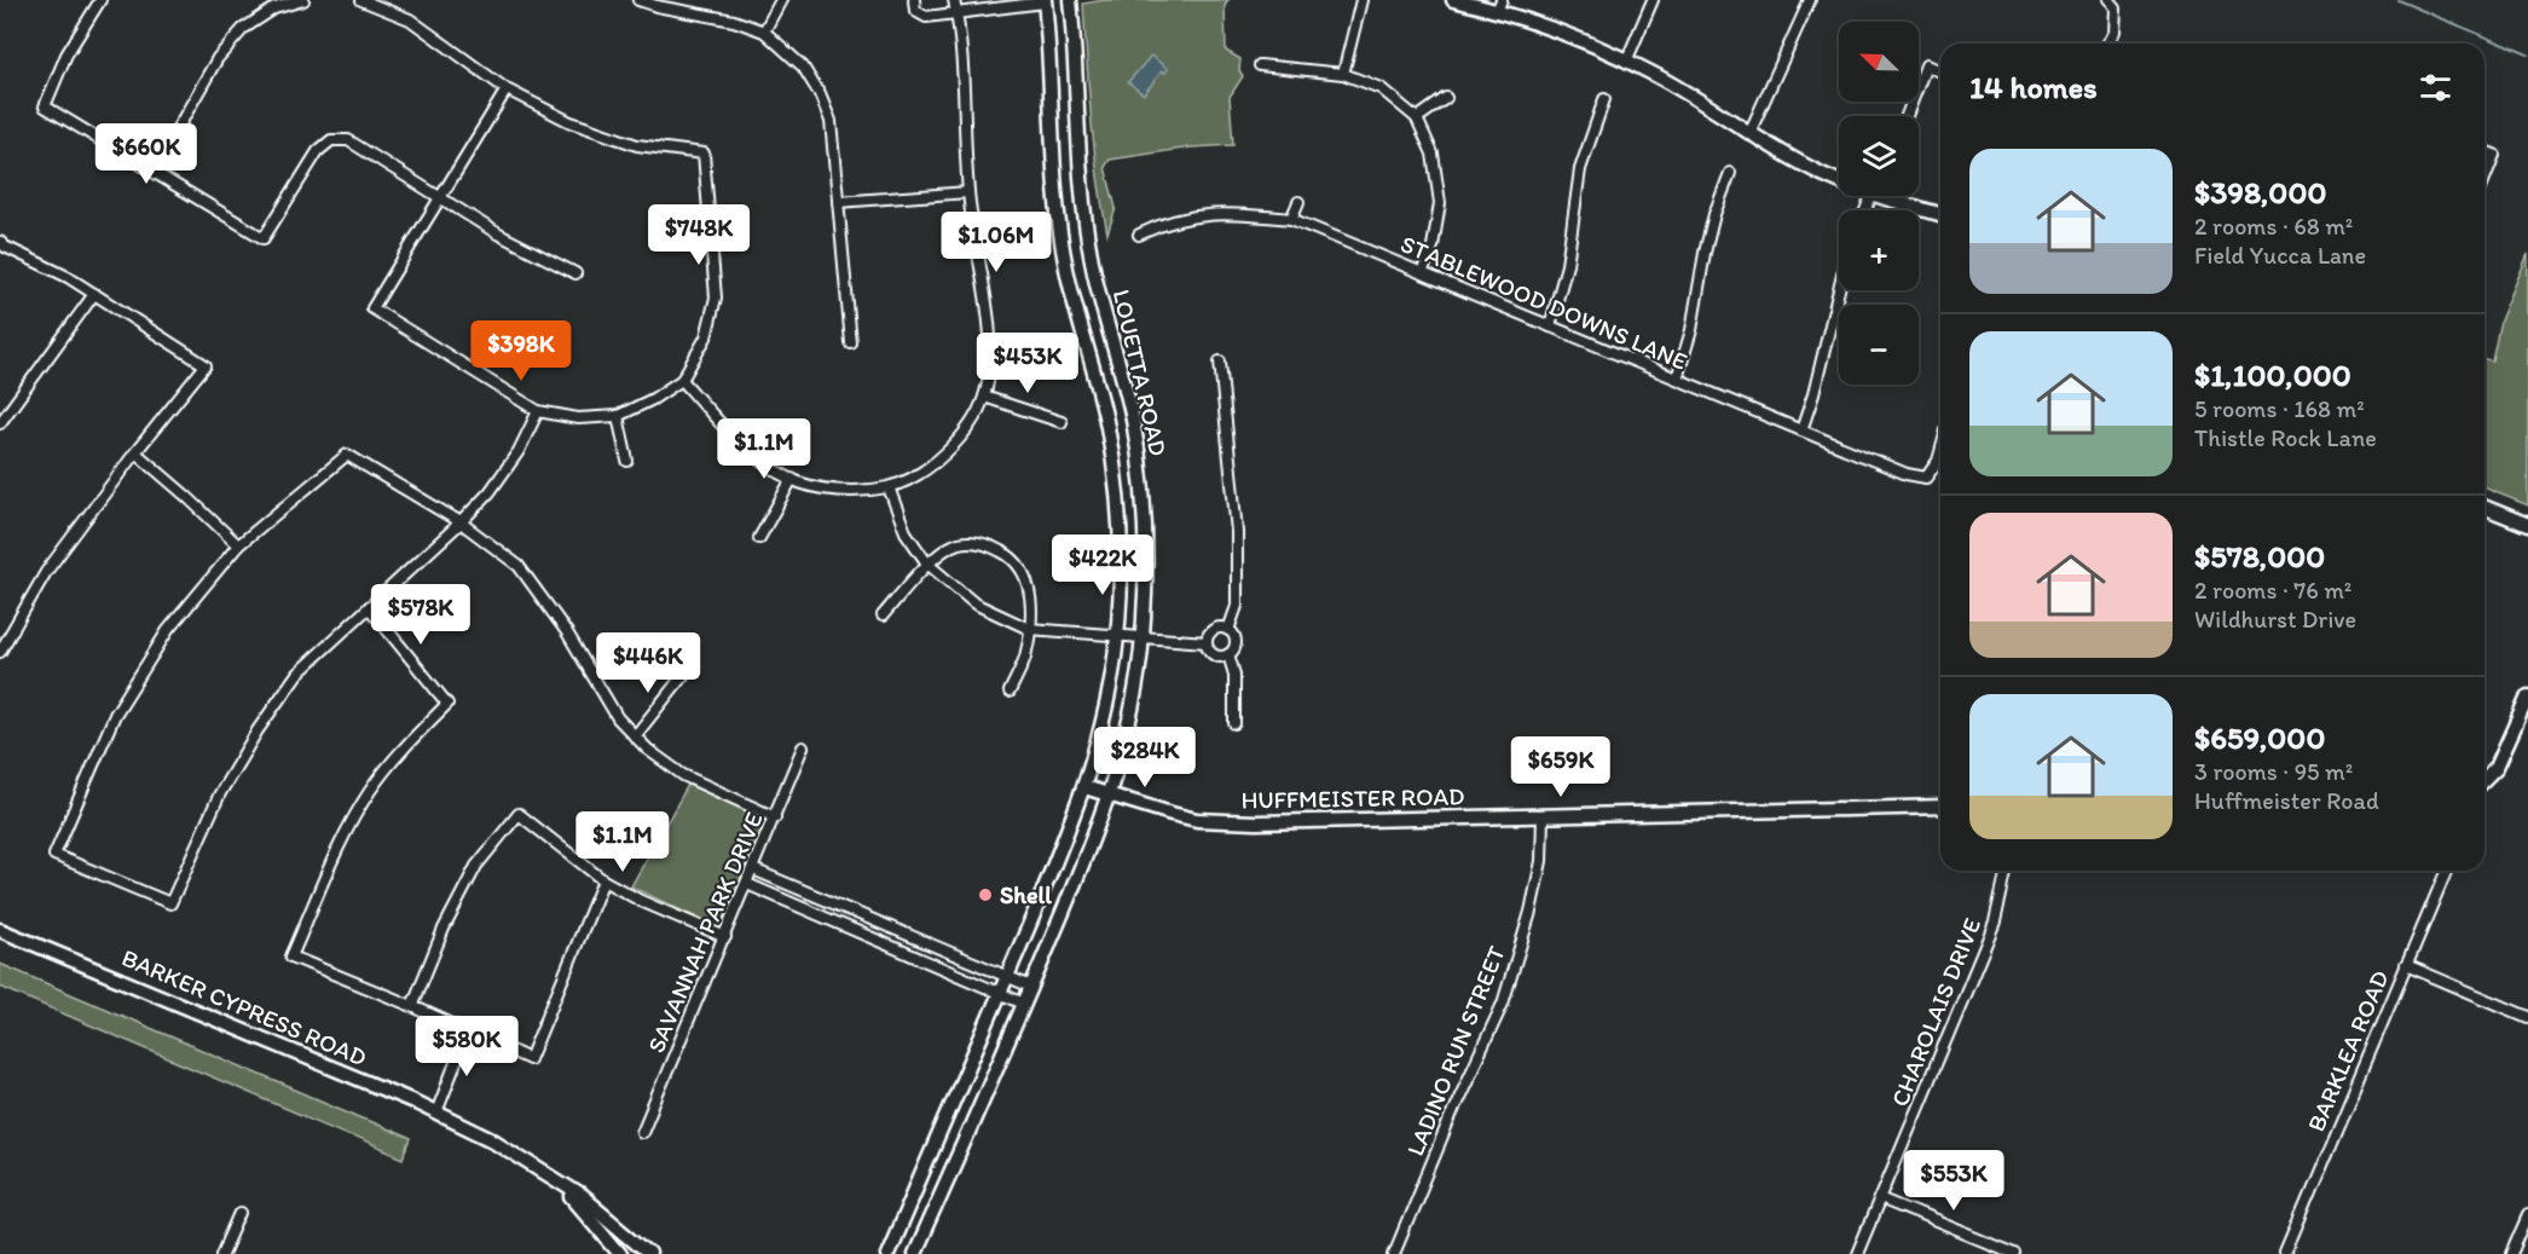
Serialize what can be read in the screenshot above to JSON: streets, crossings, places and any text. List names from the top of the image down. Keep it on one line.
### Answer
{"streets":{"main road":["LOUETTA ROAD","HUFFMEISTER ROAD","BARKER CYPRESS ROAD"],"street":["STABLEWOOD DOWNS LANE","SAVANNAH PARK DRIVE","CHAROLAIS DRIVE","LADINO RUN STREET","BARKLEA ROAD"]},"crossings":[["LOUETTA ROAD","HUFFMEISTER ROAD"],["HUFFMEISTER ROAD","LADINO RUN STREET"]],"places":["Shell"],"north":"top left","page":{"map_buttons":["+","−"],"heading":"14 homes","price":["$660K","$748K","$1.06M","$398K","$453K","$1.1M","$422K","$578K","$446K","$284K","$659K","$1.1M","$580K","$553K"],"list":[{"name":"$398,000","note":"2 rooms · 68 m² · Field Yucca Lane"},{"name":"$1,100,000","note":"5 rooms · 168 m² · Thistle Rock Lane"},{"name":"$578,000","note":"2 rooms · 76 m² · Wildhurst Drive"},{"name":"$659,000","note":"3 rooms · 95 m² · Huffmeister Road"}]}}
